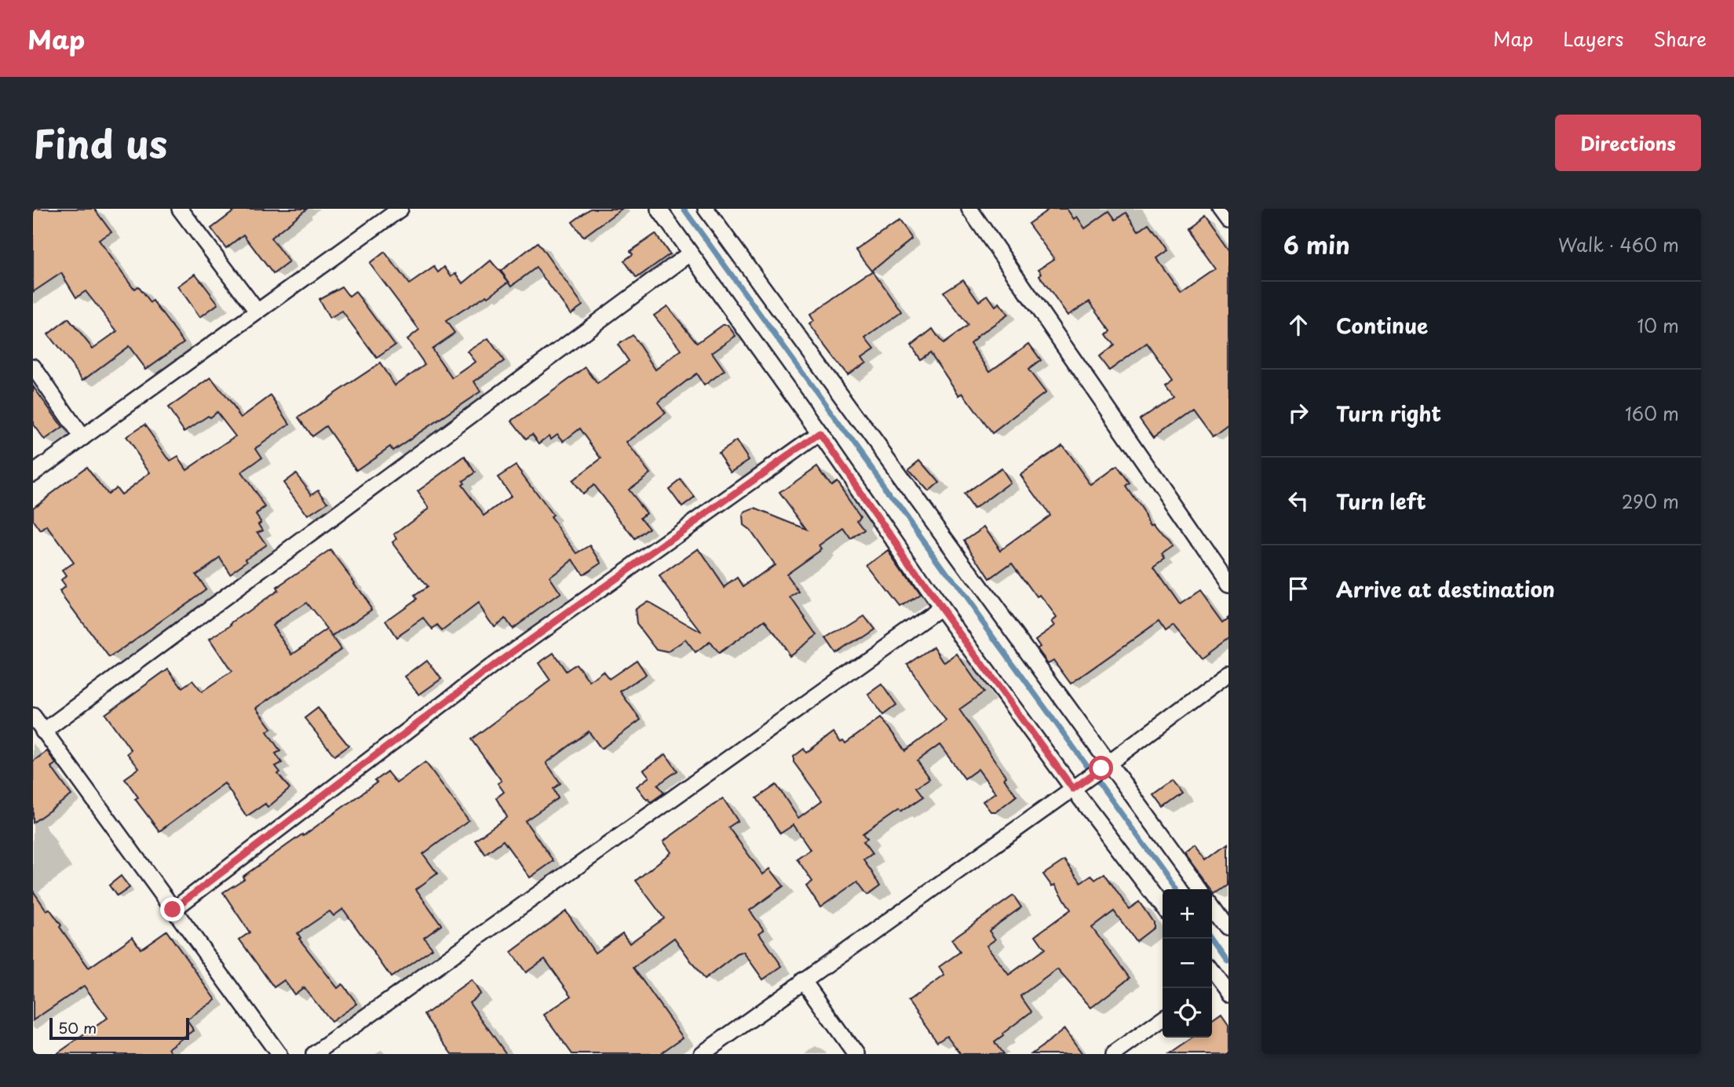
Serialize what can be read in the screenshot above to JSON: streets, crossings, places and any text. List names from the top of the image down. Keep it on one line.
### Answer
{"scale_bar":"50 m","page":{"header":"Map","nav":["Map","Layers","Share"],"title":"Find us","buttons":"Directions","heading":["6 min","Walk · 460 m"],"list":[["Continue","10 m"],["Turn right","160 m"],["Turn left","290 m"],"Arrive at destination"],"map_buttons":["+","−"],"scale":"50 m"}}
